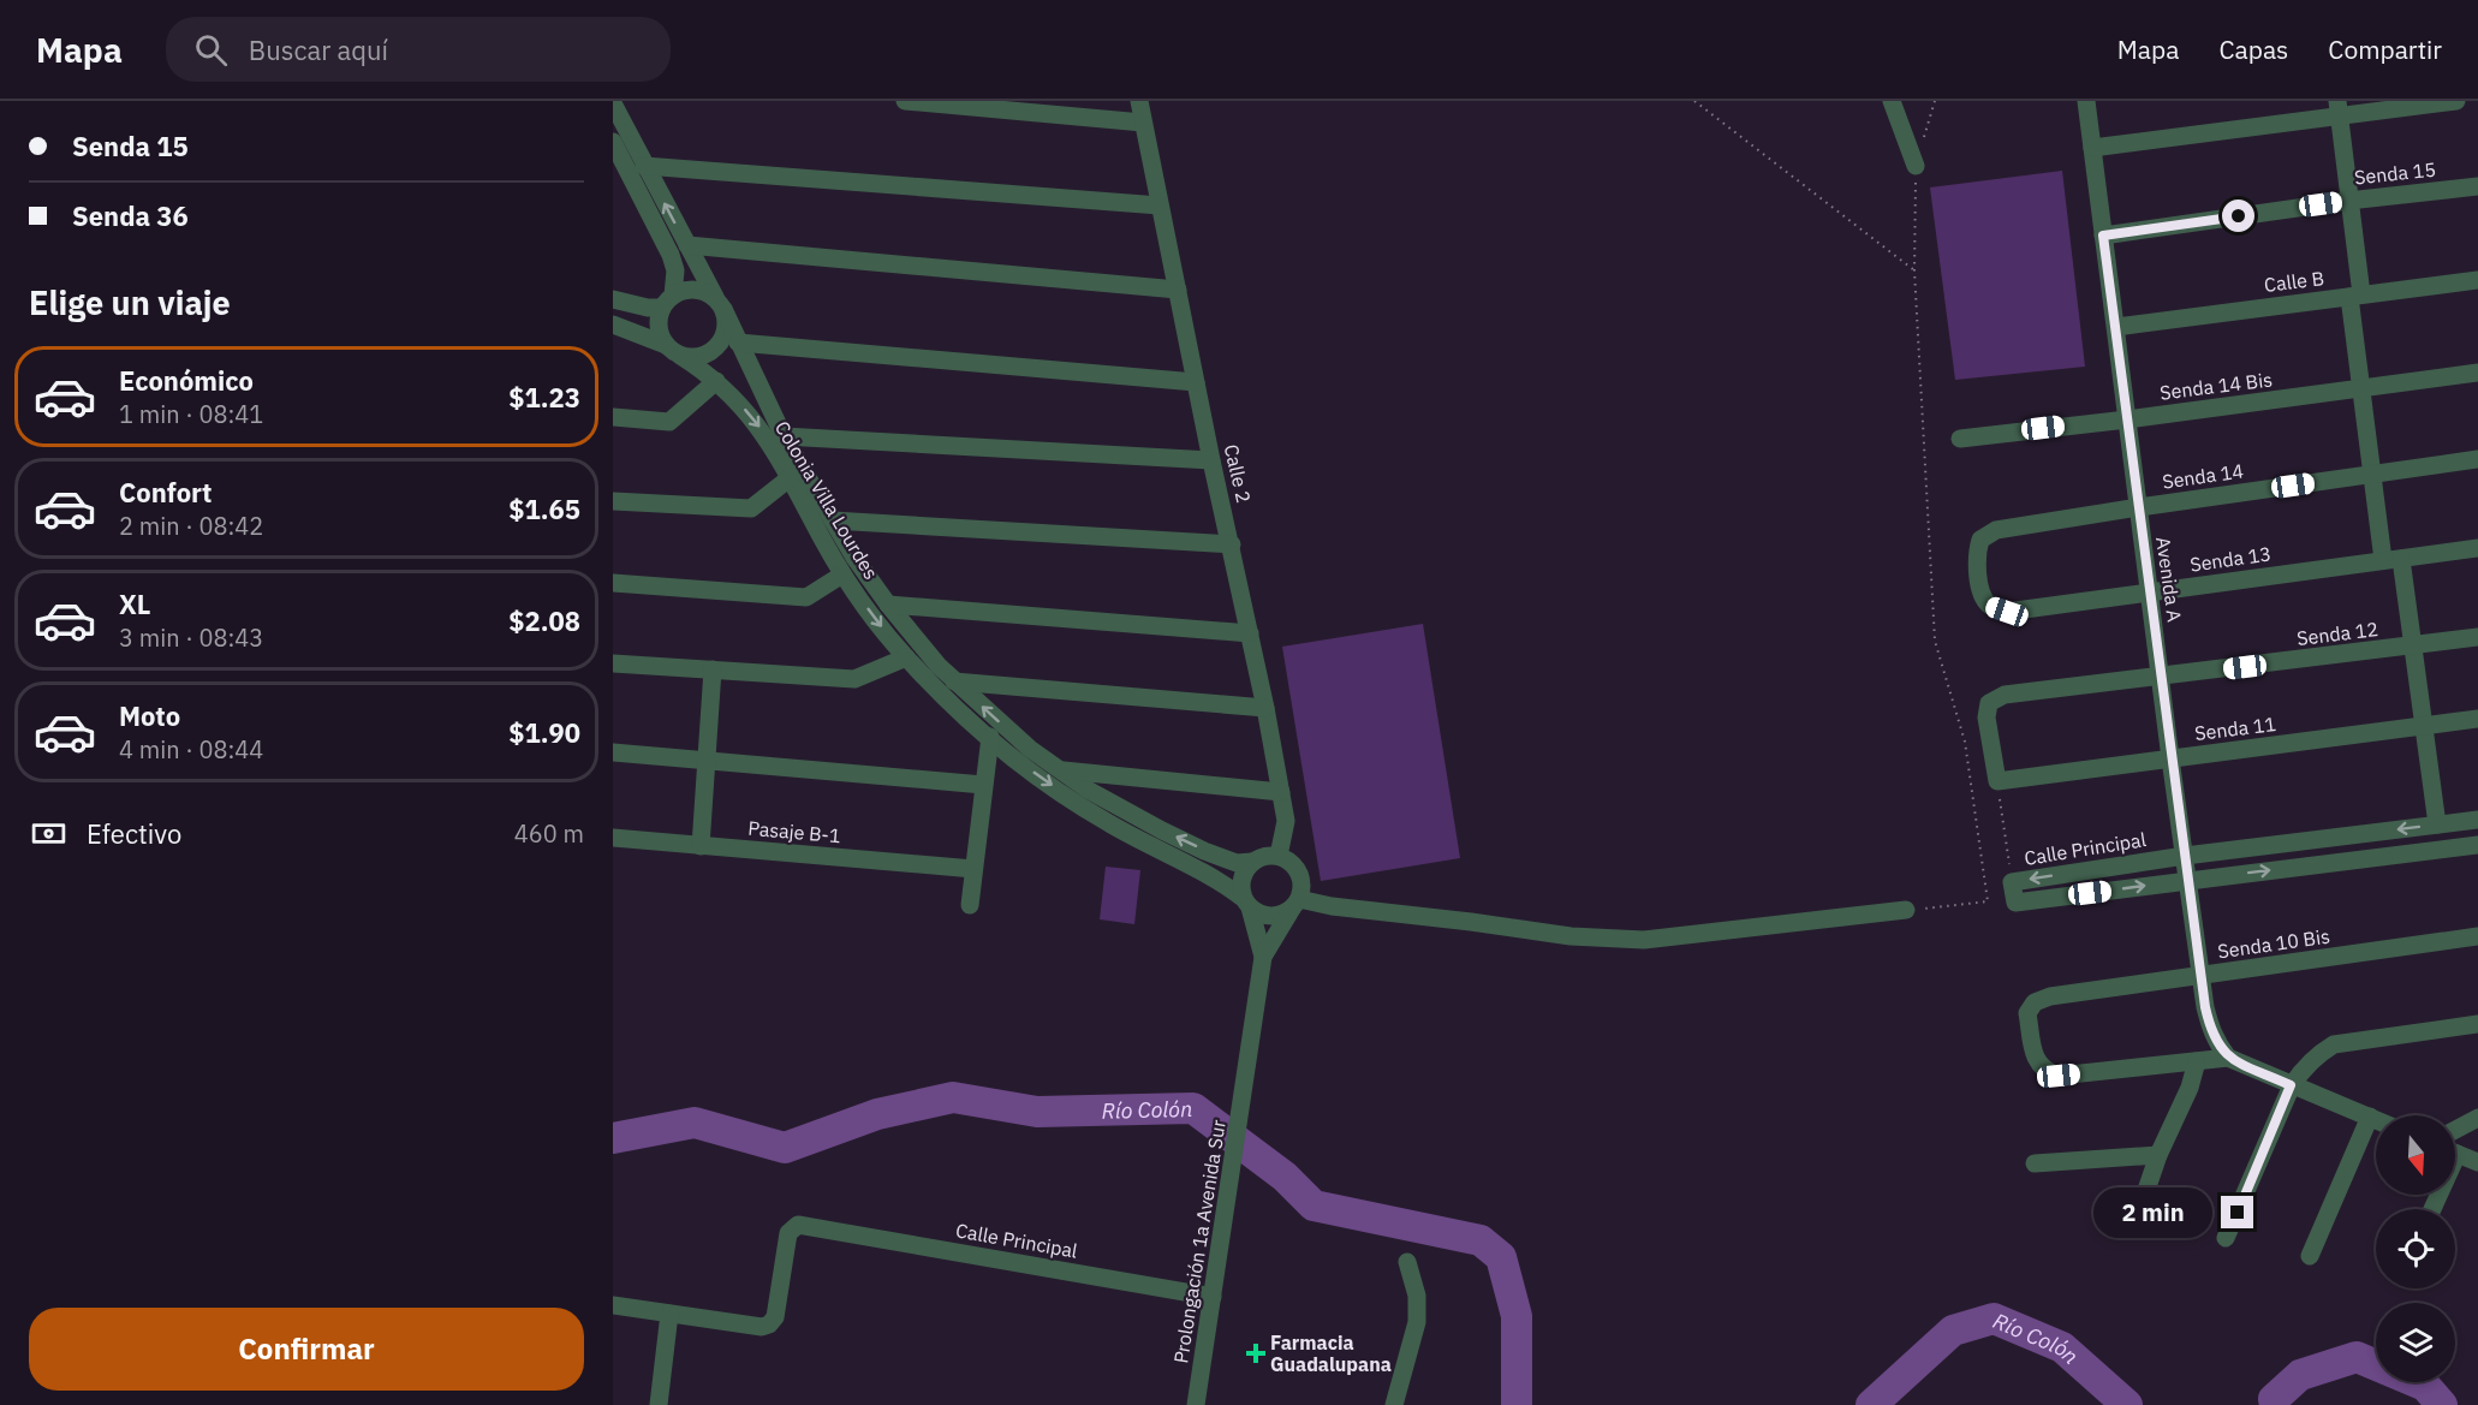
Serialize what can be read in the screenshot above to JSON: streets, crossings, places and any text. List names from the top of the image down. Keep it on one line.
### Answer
{"streets":{"street":["Senda 15","Calle B","Senda 14 Bis","Calle 2","Senda 14","Colonia Villa Lourdes","Senda 13","Avenida A","Senda 12","Senda 11","Pasaje B-1","Calle Principal","Senda 10 Bis","Prolongación 1a Avenida Sur"]},"crossings":[["Senda 15","Avenida A"],["Calle B","Avenida A"],["Senda 14 Bis","Avenida A"],["Calle 2","Colonia Villa Lourdes"],["Calle 2","Prolongación 1a Avenida Sur"],["Senda 14","Senda 13"],["Senda 14","Avenida A"],["Colonia Villa Lourdes","Prolongación 1a Avenida Sur"],["Senda 13","Avenida A"],["Avenida A","Senda 12"],["Avenida A","Senda 11"],["Avenida A","Calle Principal"],["Avenida A","Senda 10 Bis"],["Senda 12","Senda 11"],["Calle Principal","Prolongación 1a Avenida Sur"]],"water":["Río Colón"],"places":{"health":["Farmacia Guadalupana"]},"north":"bottom","page":{"header":"Mapa","search":"Buscar aquí","nav":["Mapa","Capas","Compartir"],"banner":["Senda 15","Senda 36"],"heading":"Elige un viaje","list":[{"name":"Económico","note":"1 min · 08:41","value":"$1.23"},{"name":"Confort","note":"2 min · 08:42","value":"$1.65"},{"name":"XL","note":"3 min · 08:43","value":"$2.08"},{"name":"Moto","note":"4 min · 08:44","value":"$1.90"}],"pay":["Efectivo","460 m"],"bubble":"2 min","buttons":"Confirmar"}}
